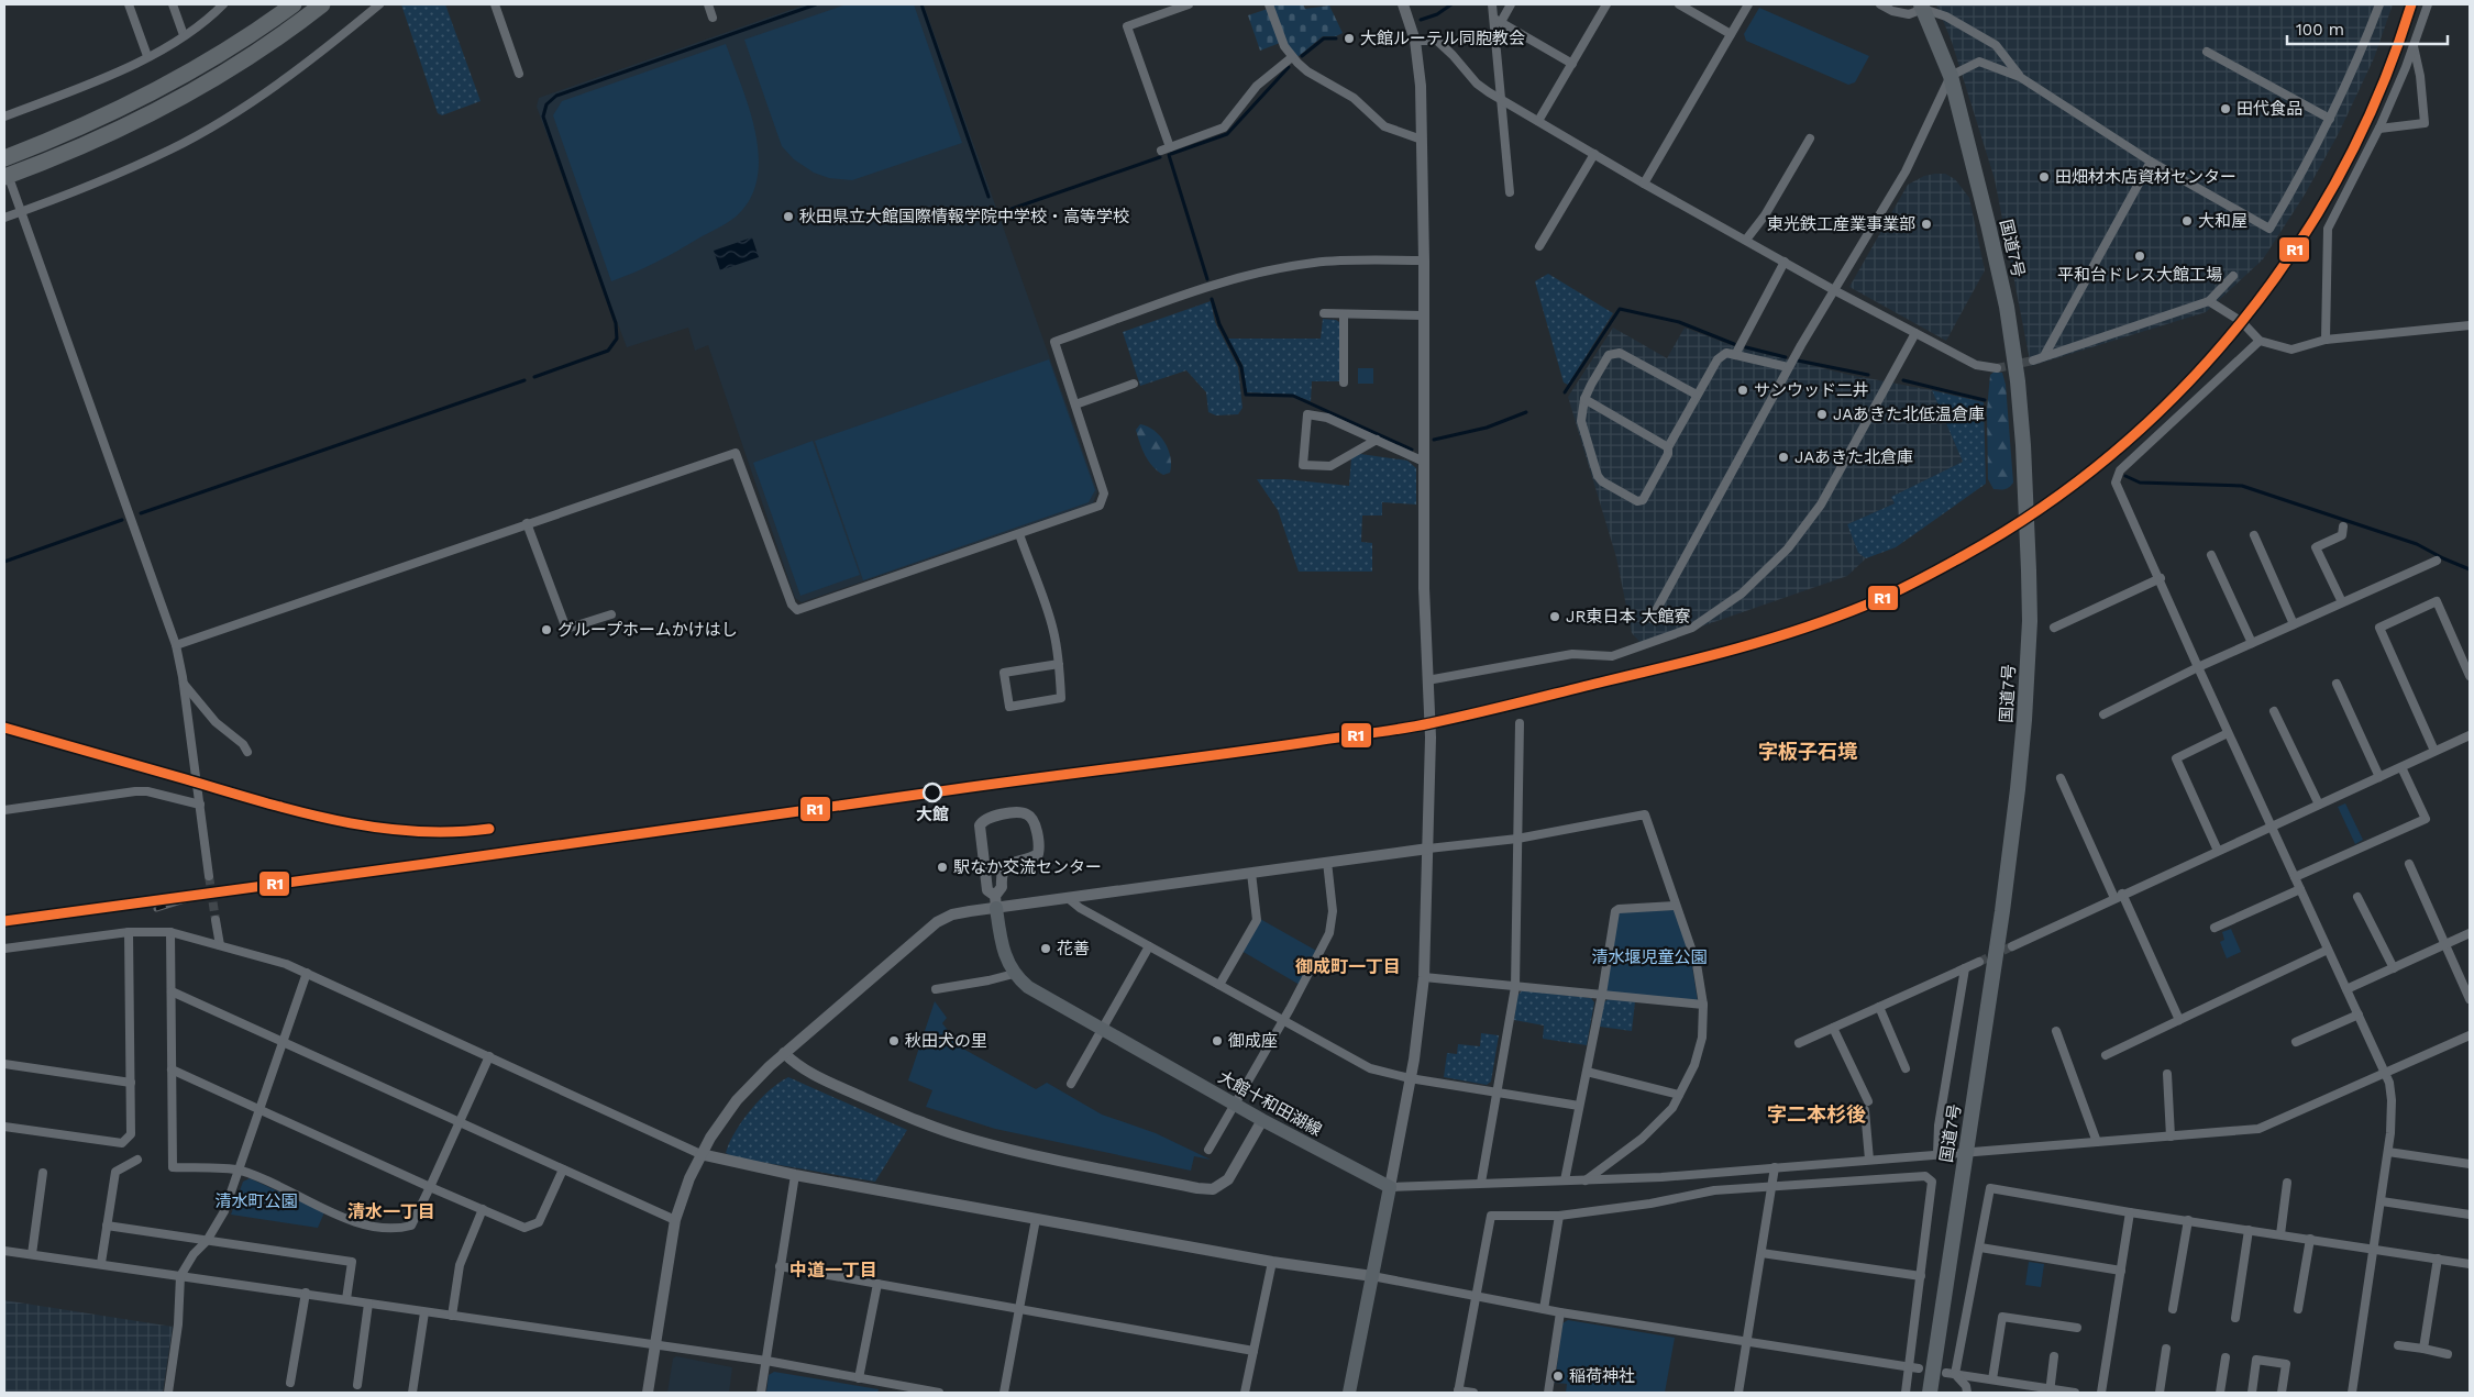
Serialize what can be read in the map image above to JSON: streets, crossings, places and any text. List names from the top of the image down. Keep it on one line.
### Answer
{"streets":{"highway":["国道7号"],"main road":["大館十和田湖線"]},"districts":["字板子石境","御成町一丁目","字二本杉後","清水一丁目","中道一丁目"],"parks":["清水堰児童公園","清水町公園"],"places":["大館ルーテル同胞教会","田代食品","田畑材木店資材センター","秋田県立大館国際情報学院中学校・高等学校","大和屋","東光鉄工産業事業部","平和台ドレス大館工場","サンウッド二井","JAあきた北低温倉庫","JAあきた北倉庫","JR東日本 大館寮","グループホームかけはし","大館","駅なか交流センター","花善","秋田犬の里","御成座","稲荷神社"],"lines":["transit line R1"],"scale_bar":"100 m"}
